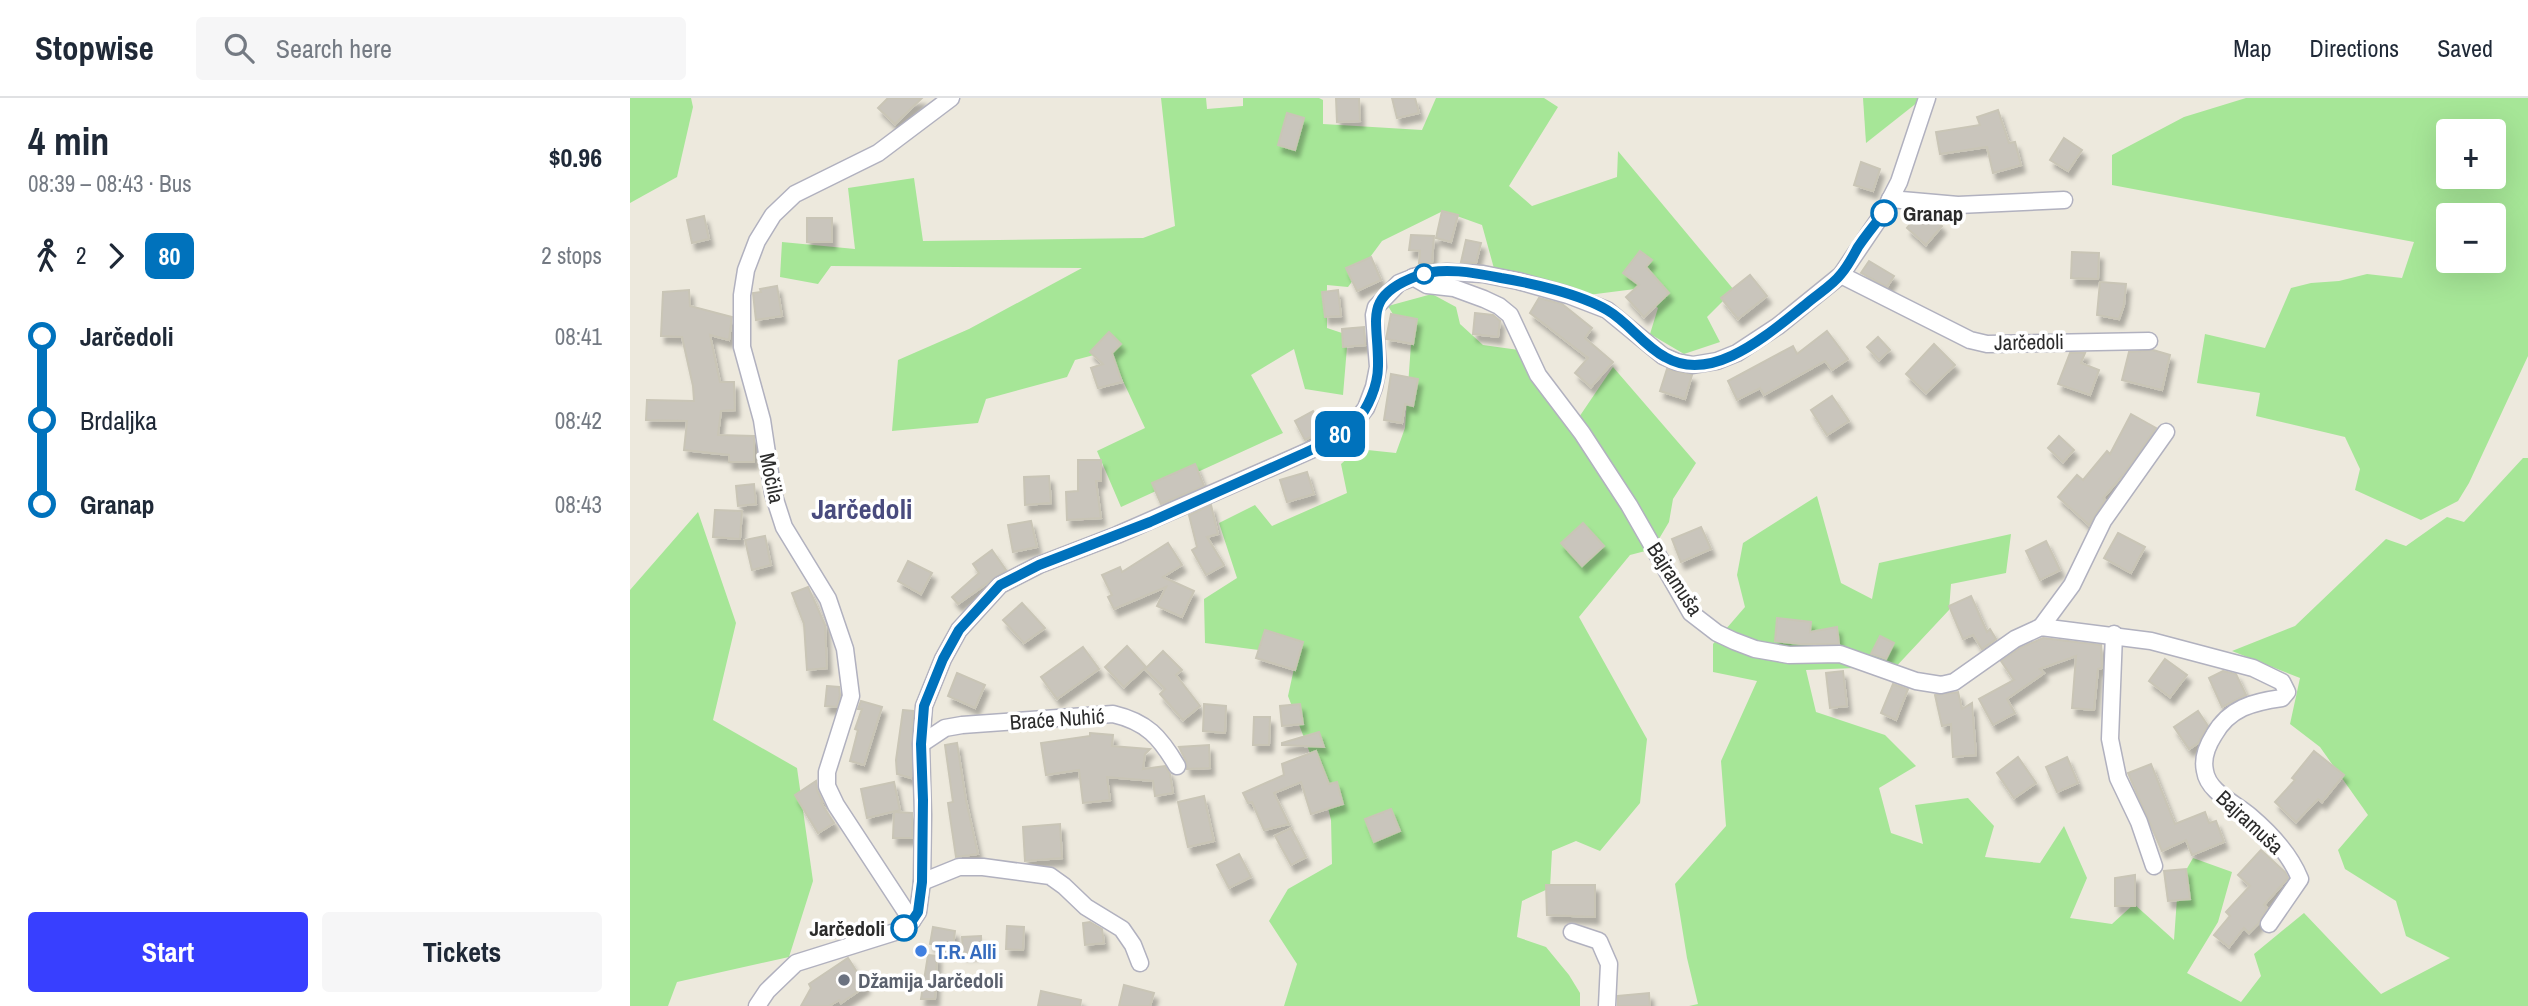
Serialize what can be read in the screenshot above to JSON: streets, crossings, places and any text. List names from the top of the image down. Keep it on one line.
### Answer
{"streets":{"street":["Jarčedoli","Močila","Bajramuša","Braće Nuhić"]},"districts":["Jarčedoli"],"places":["Granap","Jarčedoli","T.R. Alli","Džamija Jarčedoli"],"lines":["bus line 80"],"page":{"header":"Stopwise","search":"Search here","nav":["Map","Directions","Saved"],"heading":["4 min","08:39 – 08:43 · Bus","$0.96"],"on_map":"80","map_buttons":["+","−"],"legs":["2","80","2 stops"],"list":[{"name":"Jarčedoli","value":"08:41"},{"name":"Brdaljka","value":"08:42"},{"name":"Granap","value":"08:43"}],"buttons":["Start","Tickets"]}}
